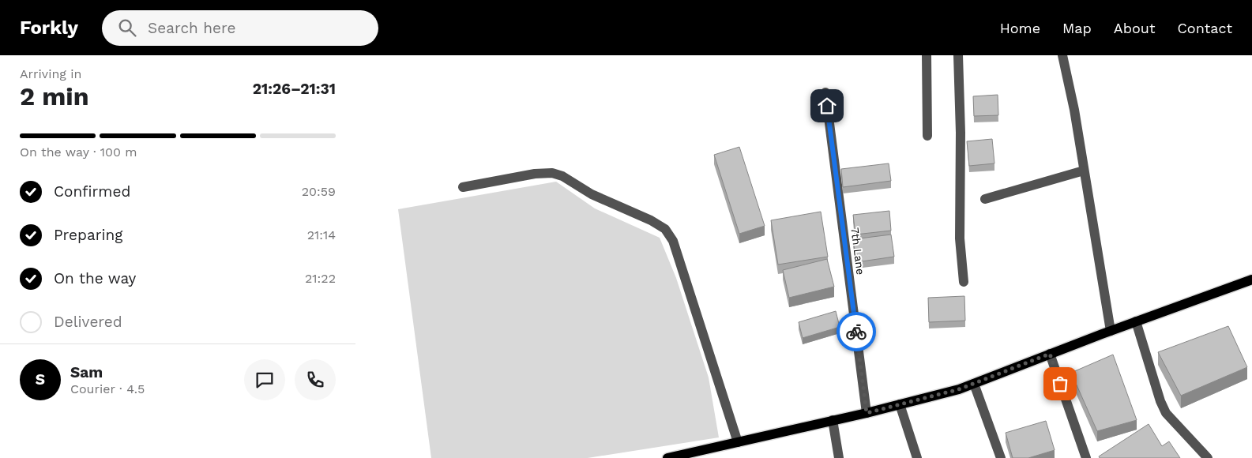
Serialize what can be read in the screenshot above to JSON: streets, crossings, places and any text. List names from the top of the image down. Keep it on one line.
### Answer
{"streets":{"street":["7th Lane"]},"page":{"header":"Forkly","search":"Search here","nav":["Home","Map","About","Contact"],"heading":["2 min","Arriving in","21:26–21:31"],"panel":["Sam","Courier · 4.5"],"bar":"On the way · 100 m","list":[["Confirmed","20:59"],["Preparing","21:14"],["On the way","21:22"],"Delivered"],"round":"S"}}
